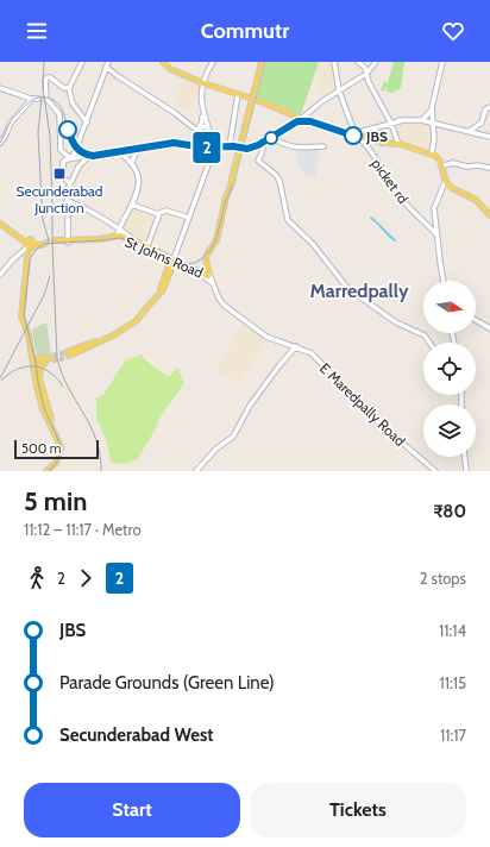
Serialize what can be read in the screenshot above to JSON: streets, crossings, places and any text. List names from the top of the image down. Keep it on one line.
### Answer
{"streets":{"main road":["picket rd","St Johns Road","E Maredpally Road"]},"crossings":[["St Johns Road","E Maredpally Road"]],"districts":["Marredpally"],"places":{"other":["JBS"],"transit":["Secunderabad Junction"]},"lines":["metro line 2"],"scale_bar":"500 m","north":"right","page":{"header":"Commutr","on_map":"2","scale":"500 m","heading":["5 min","11:12 – 11:17 · Metro","₹80"],"legs":["2","2","2 stops"],"list":[{"name":"JBS","value":"11:14"},{"name":"Parade Grounds (Green Line)","value":"11:15"},{"name":"Secunderabad West","value":"11:17"}],"buttons":["Start","Tickets"]}}
